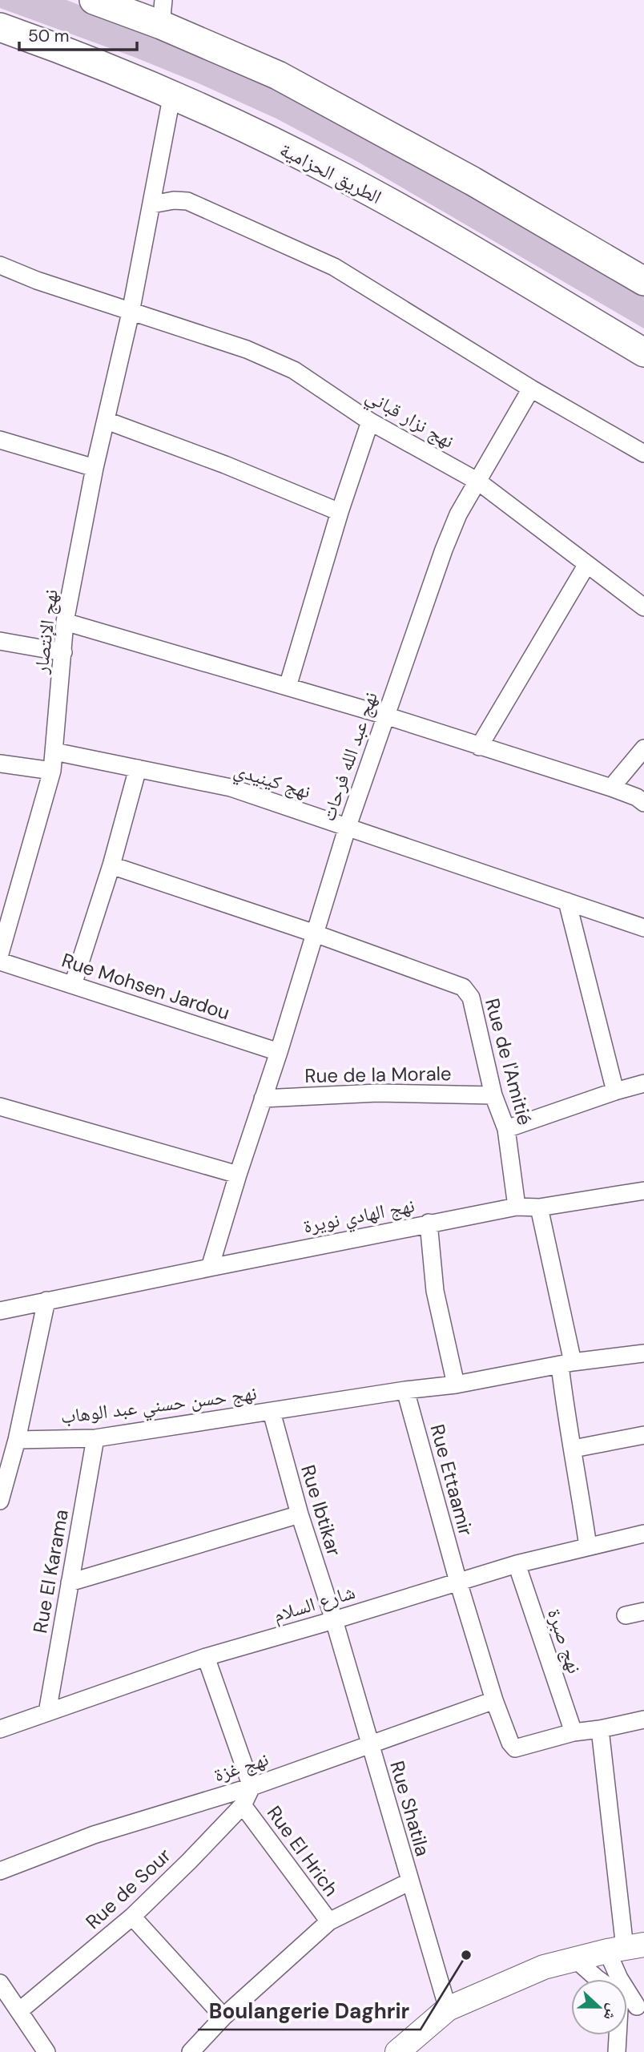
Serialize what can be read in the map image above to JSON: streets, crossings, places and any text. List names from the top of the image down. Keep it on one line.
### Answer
{"streets":{"highway":["الطريق الحزامية"],"street":["نهج نزار قباني","نهج الإنتصار","نهج عبد الله فرحات","نهج كينيدي","Rue Mohsen Jardou","Rue de l'Amitié","Rue de la Morale","نهج الهادي نويرة","نهج حسن حسني عبد الوهاب","Rue Ettaamir","Rue Ibtikar","Rue El Karama","شارع السلام","نهج صبرة","نهج غزة","Rue Shatila","Rue El Hrich","Rue de Sour"]},"crossings":[["الطريق الحزامية","نهج الإنتصار"],["نهج نزار قباني","نهج الإنتصار"],["نهج نزار قباني","نهج عبد الله فرحات"],["نهج الإنتصار","نهج كينيدي"],["نهج عبد الله فرحات","نهج كينيدي"],["نهج عبد الله فرحات","Rue Mohsen Jardou"],["نهج عبد الله فرحات","Rue de l'Amitié"],["نهج عبد الله فرحات","Rue de la Morale"],["نهج عبد الله فرحات","نهج الهادي نويرة"],["Rue de l'Amitié","Rue de la Morale"],["Rue de l'Amitié","نهج الهادي نويرة"],["نهج حسن حسني عبد الوهاب","Rue Ettaamir"],["نهج حسن حسني عبد الوهاب","Rue Ibtikar"],["نهج حسن حسني عبد الوهاب","Rue El Karama"],["Rue Ettaamir","شارع السلام"],["Rue Ettaamir","نهج صبرة"],["Rue Ettaamir","نهج غزة"],["Rue Ibtikar","شارع السلام"],["Rue Ibtikar","Rue Shatila"],["Rue El Karama","شارع السلام"],["شارع السلام","نهج صبرة"],["شارع السلام","Rue Shatila"],["شارع السلام","Rue El Hrich"],["نهج غزة","Rue Shatila"],["نهج غزة","Rue El Hrich"],["نهج غزة","Rue de Sour"],["Rue El Hrich","Rue de Sour"]],"places":["Boulangerie Daghrir"],"scale_bar":"50 m","north":"right"}
